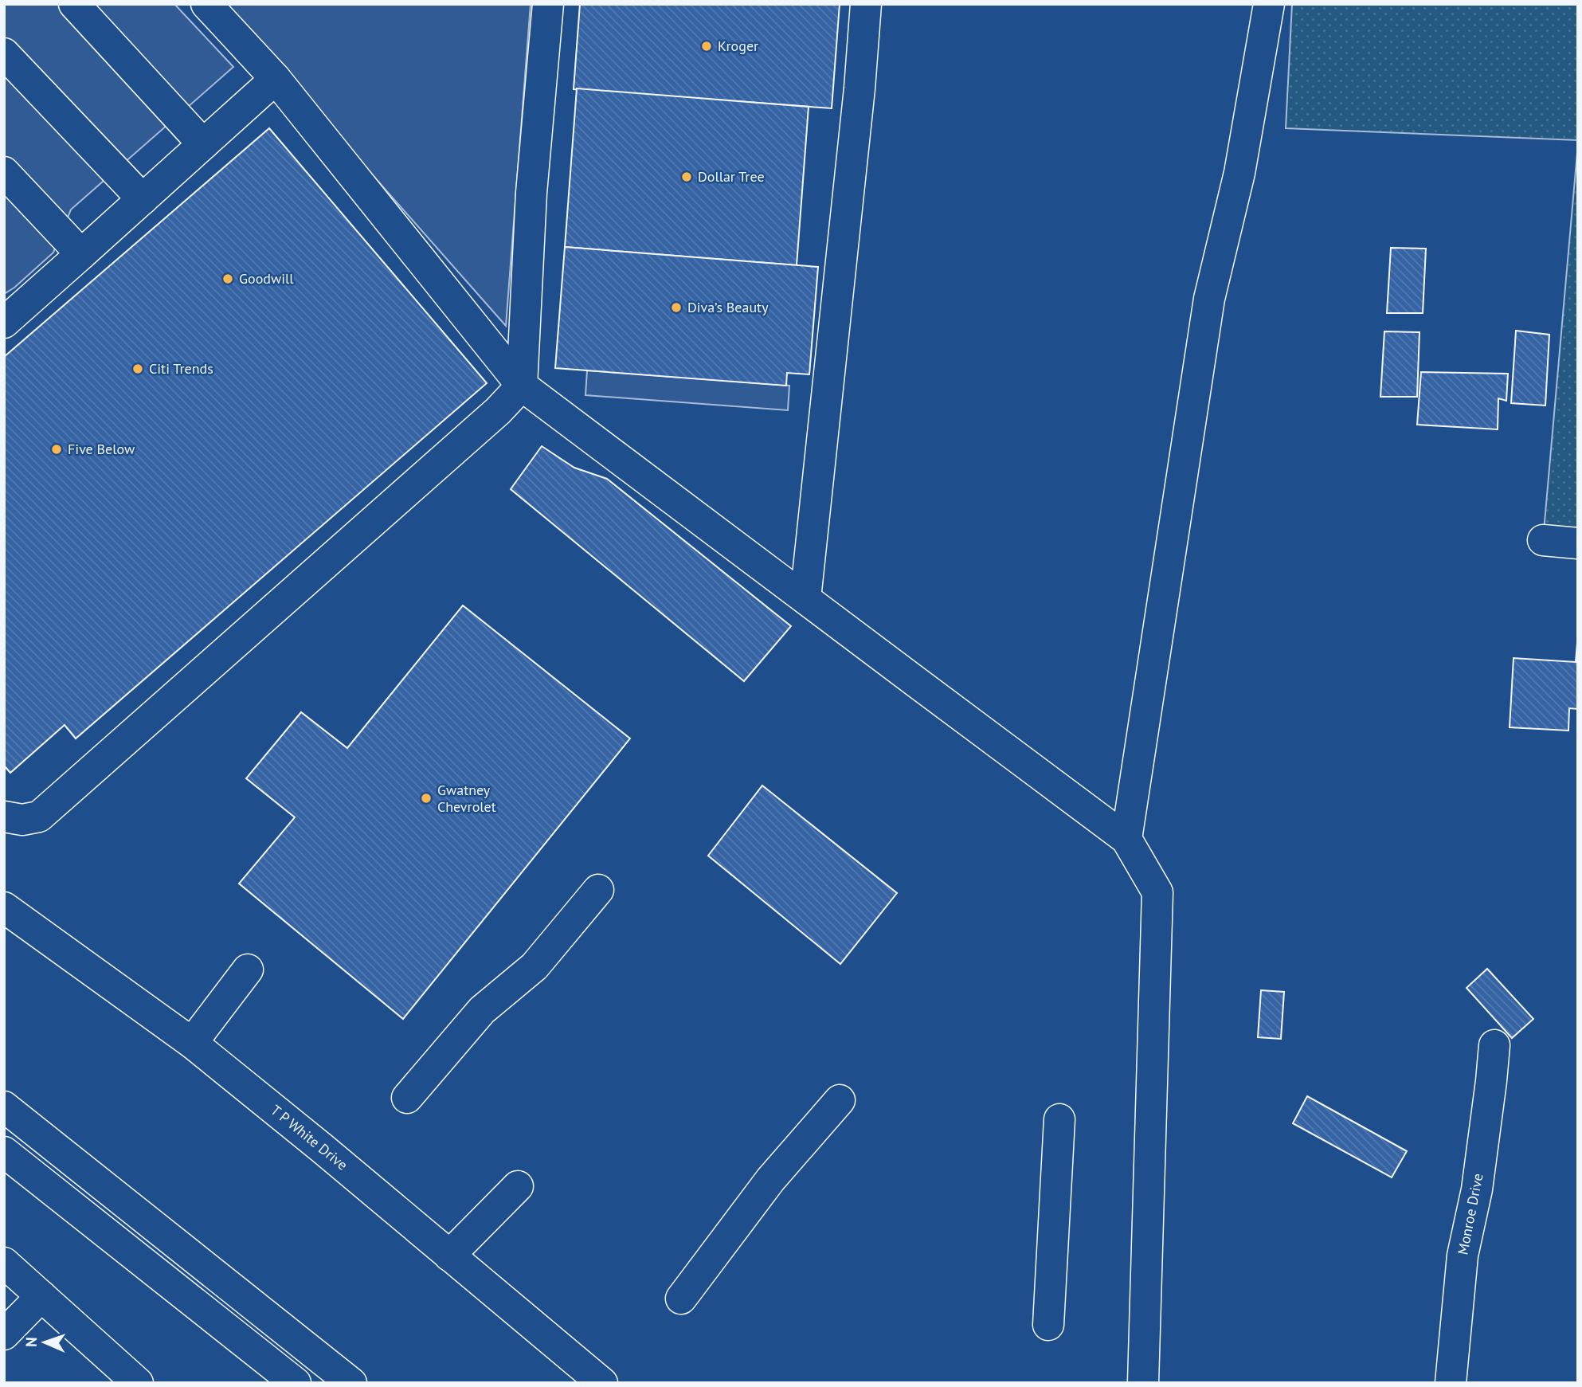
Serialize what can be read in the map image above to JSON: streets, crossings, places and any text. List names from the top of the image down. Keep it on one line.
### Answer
{"streets":{"main road":["T P White Drive","Monroe Drive"]},"places":["Kroger","Dollar Tree","Goodwill","Diva’s Beauty","Citi Trends","Five Below","Gwatney Chevrolet"],"north":"left"}
